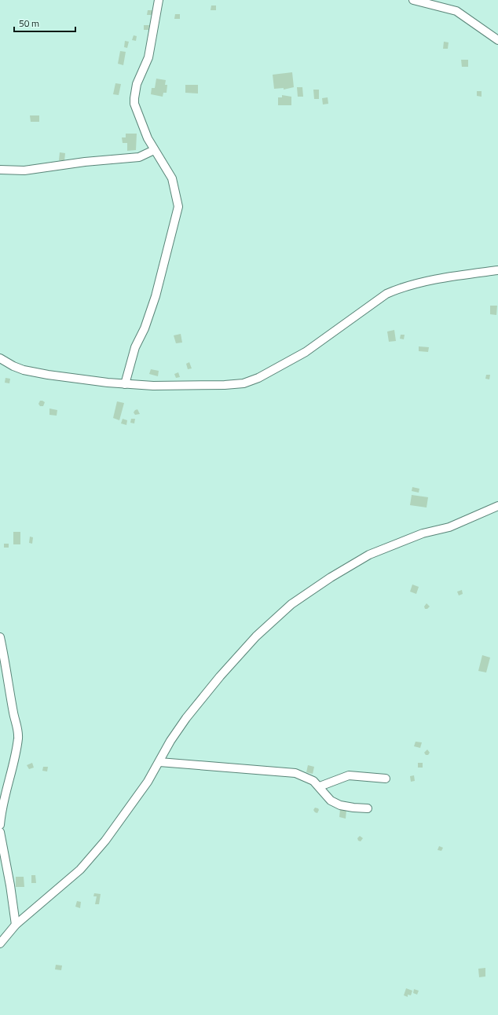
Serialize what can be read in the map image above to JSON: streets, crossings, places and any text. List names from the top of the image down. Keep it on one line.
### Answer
{"scale_bar":"50 m"}
